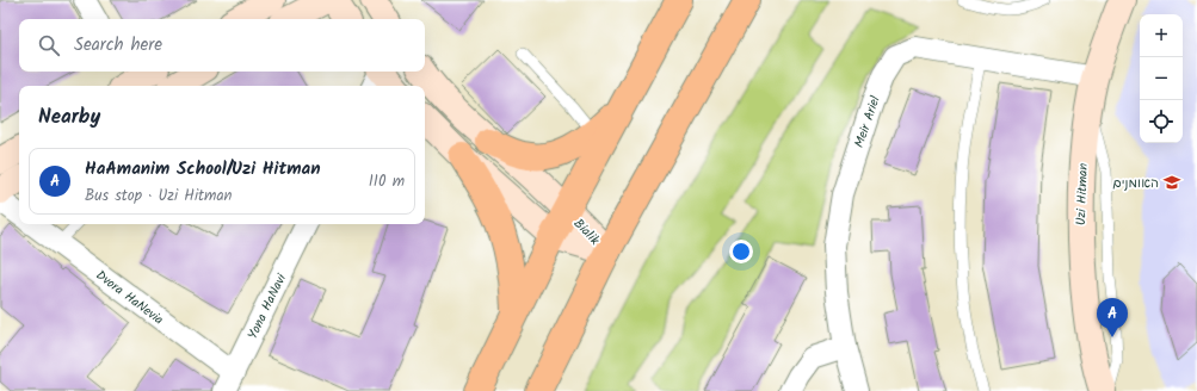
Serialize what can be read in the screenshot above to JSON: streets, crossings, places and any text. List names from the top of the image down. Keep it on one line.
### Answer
{"streets":{"street":["Meir Ariel","Uzi Hitman","Bialik","Dvora HaNevia","Yona HaNavi"]},"crossings":[["Meir Ariel","Uzi Hitman"],["Dvora HaNevia","Yona HaNavi"]],"places":{"school or university":["האומנים"]},"page":{"map_buttons":["+","−"],"search":"Search here","heading":"Nearby","list":[{"mark":"A","name":"HaAmanim School/Uzi Hitman","note":"Bus stop · Uzi Hitman","value":"110 m"}],"pins":"A"}}
